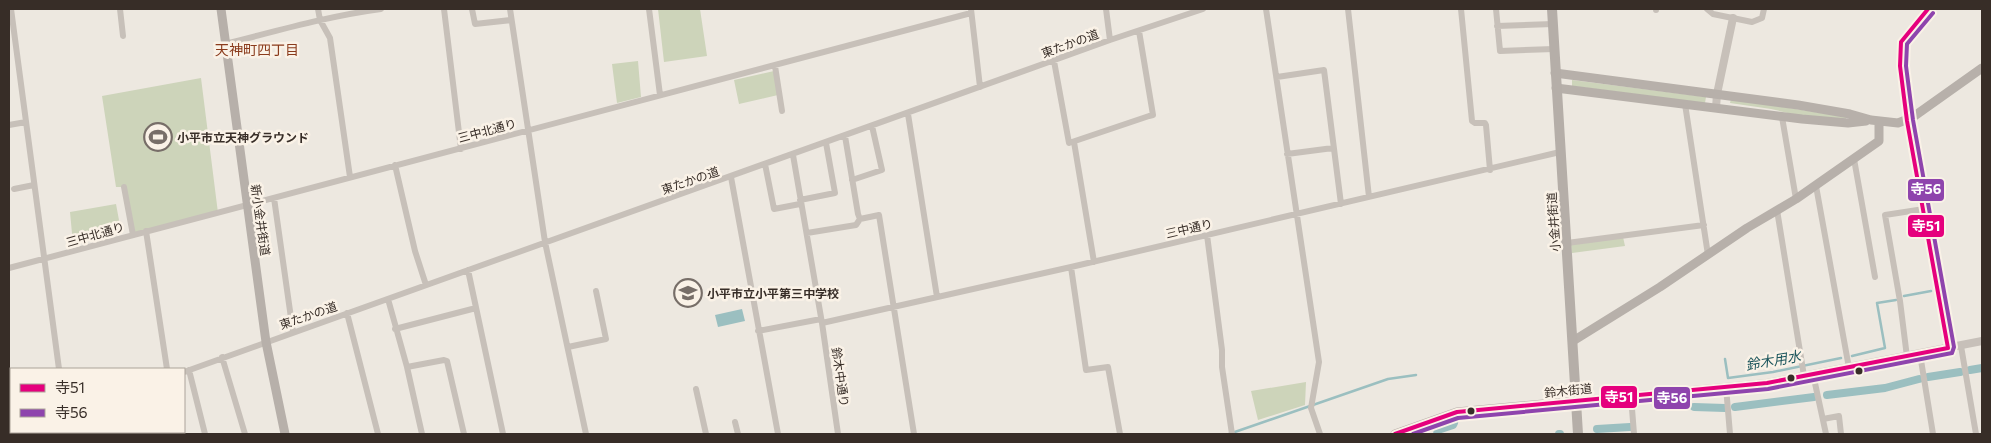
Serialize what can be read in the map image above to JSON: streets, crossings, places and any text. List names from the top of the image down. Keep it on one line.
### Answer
{"streets":{"main road":["新小金井街道","小金井街道","鈴木街道"],"street":["東たかの道","三中北通り","三中通り","鈴木中通り"]},"crossings":[["東たかの道","新小金井街道"],["東たかの道","鈴木中通り"],["三中北通り","新小金井街道"],["小金井街道","三中通り"],["小金井街道","鈴木街道"],["三中通り","鈴木中通り"]],"districts":["天神町四丁目"],"water":["鈴木用水"],"places":{"sports":["小平市立天神グラウンド"],"school or university":["小平市立小平第三中学校"]},"lines":["transit line 寺51","transit line 寺56"],"legend":["寺51","寺56"]}
